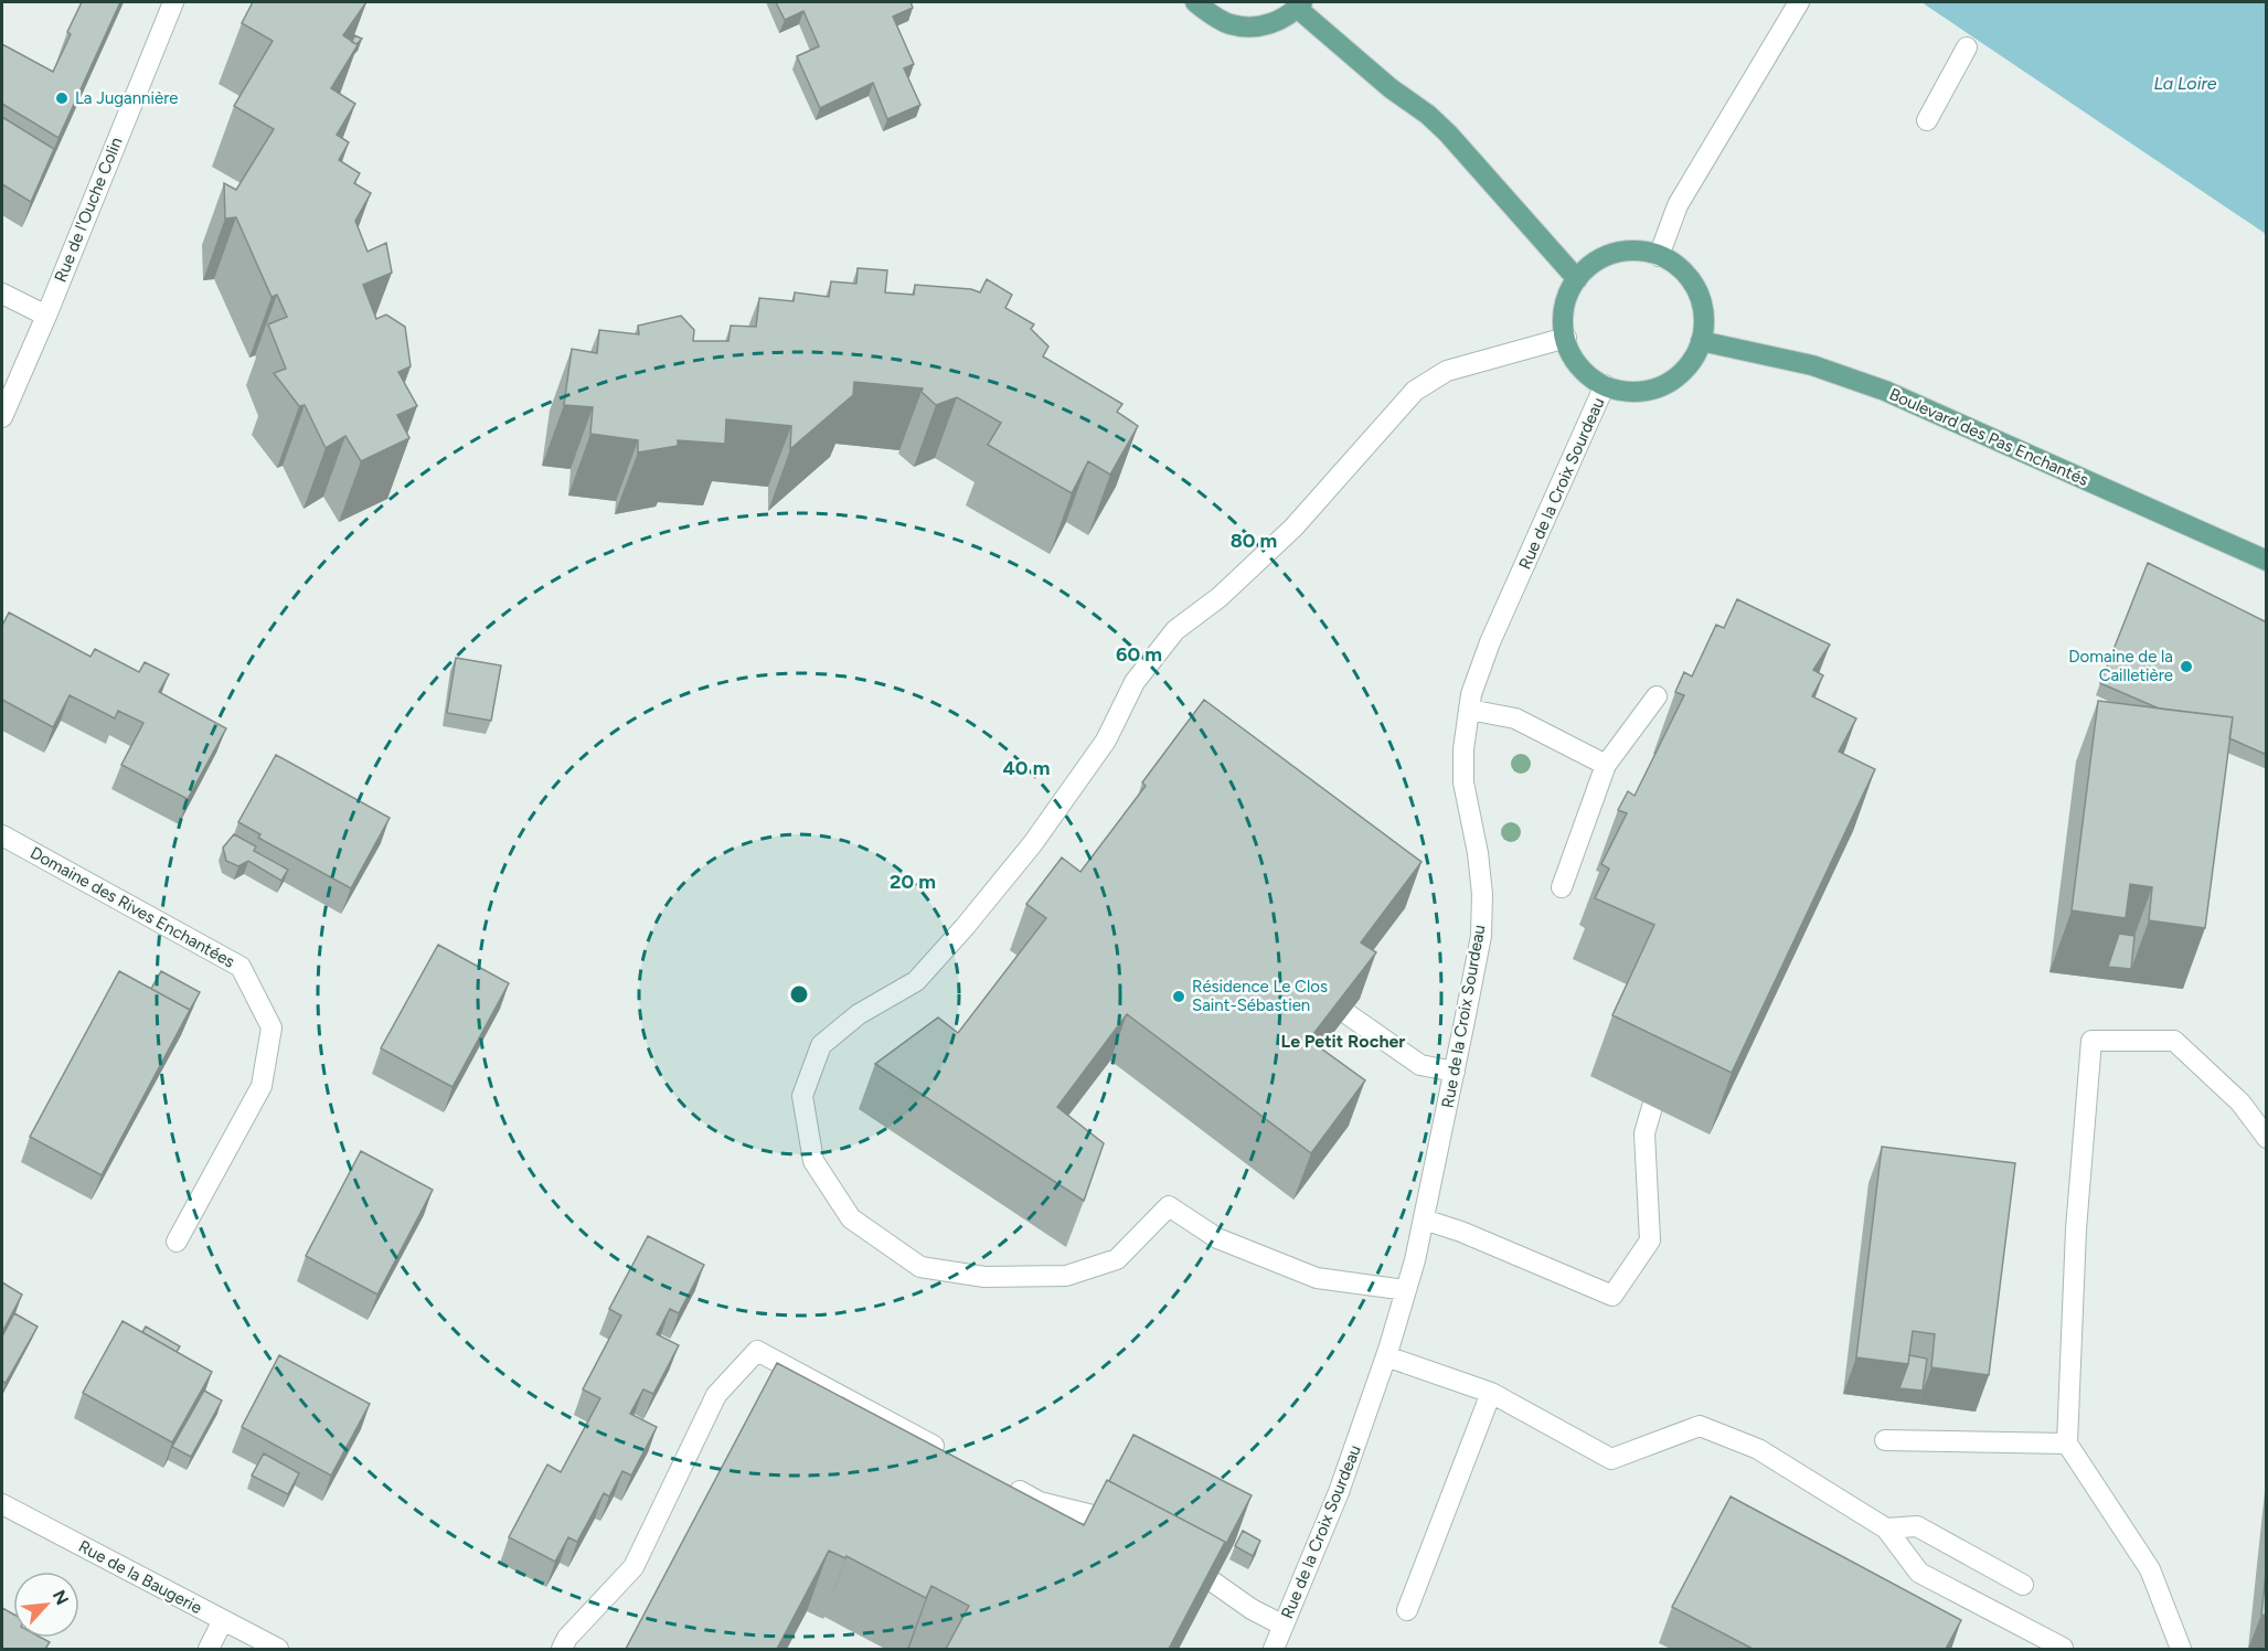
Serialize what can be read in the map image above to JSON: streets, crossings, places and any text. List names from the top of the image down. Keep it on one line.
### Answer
{"streets":{"main road":["Boulevard des Pas Enchantés"],"street":["Rue de l'Ouche Colin","Rue de la Croix Sourdeau","Domaine des Rives Enchantées","Rue de la Baugerie"]},"crossings":[["Boulevard des Pas Enchantés","Rue de la Croix Sourdeau"]],"districts":["Le Petit Rocher"],"water":["La Loire"],"places":["La Jugannière","Domaine de la Cailletière","Résidence Le Clos Saint-Sébastien"],"north":"top right","rings":["80 m","60 m","40 m","20 m"]}
